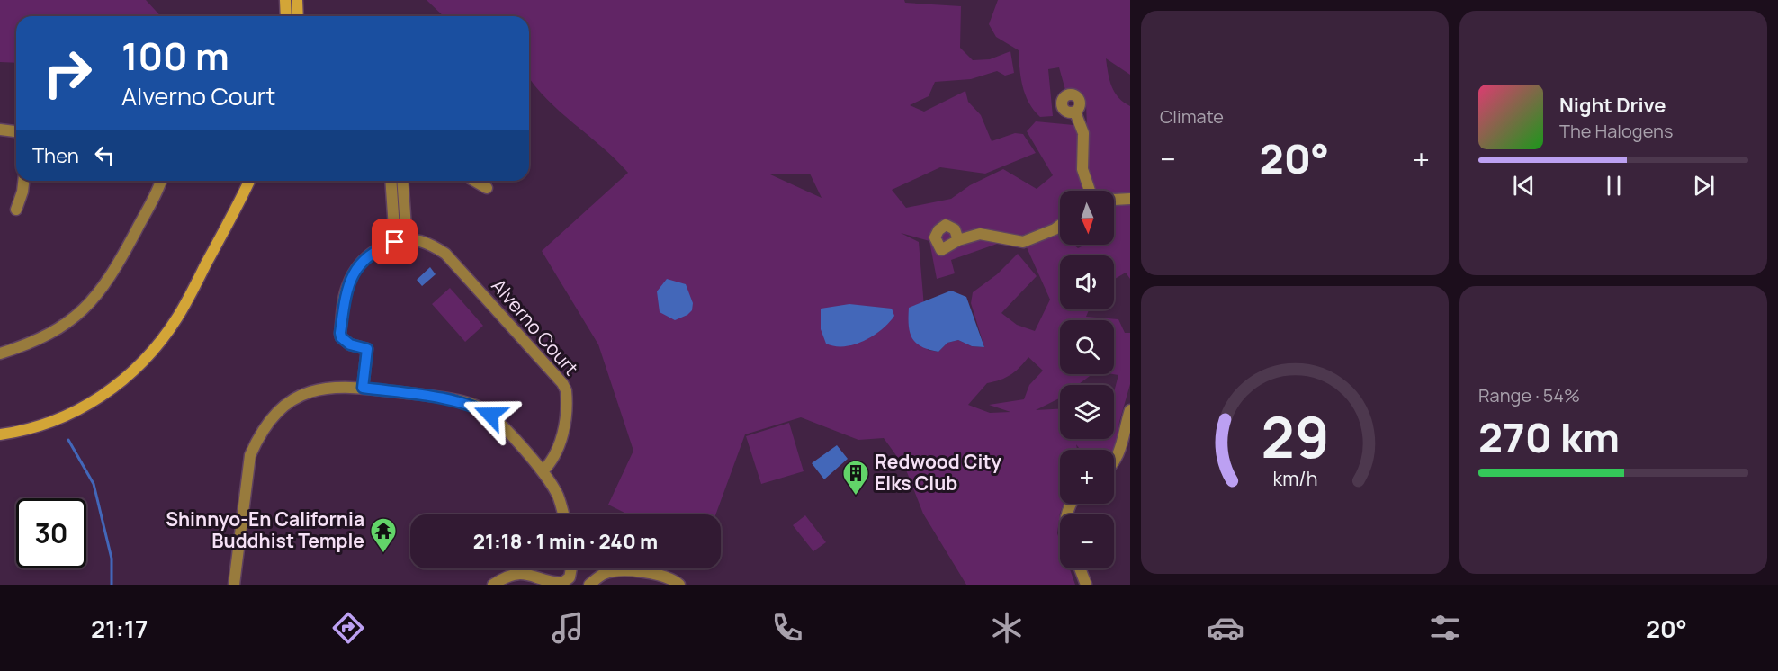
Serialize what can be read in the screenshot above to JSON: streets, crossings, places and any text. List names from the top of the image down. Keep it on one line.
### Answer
{"streets":{"street":["Alverno Court"]},"places":{"building":["Redwood City Elks Club"],"temple":["Shinnyo-En California Buddhist Temple"]},"north":"bottom","page":{"tile":["Climate",["Range · 54%","270 km"]],"turn":["100 m","Alverno Court"],"song":["Night Drive","The Halogens"],"then":"Then","heat":["−","20°","+"],"map_buttons":["+","−"],"limit":"30","trip":"21:18 · 1 min · 240 m","tabs":["21:17","20°"],"gauge":["29","km/h"]}}
